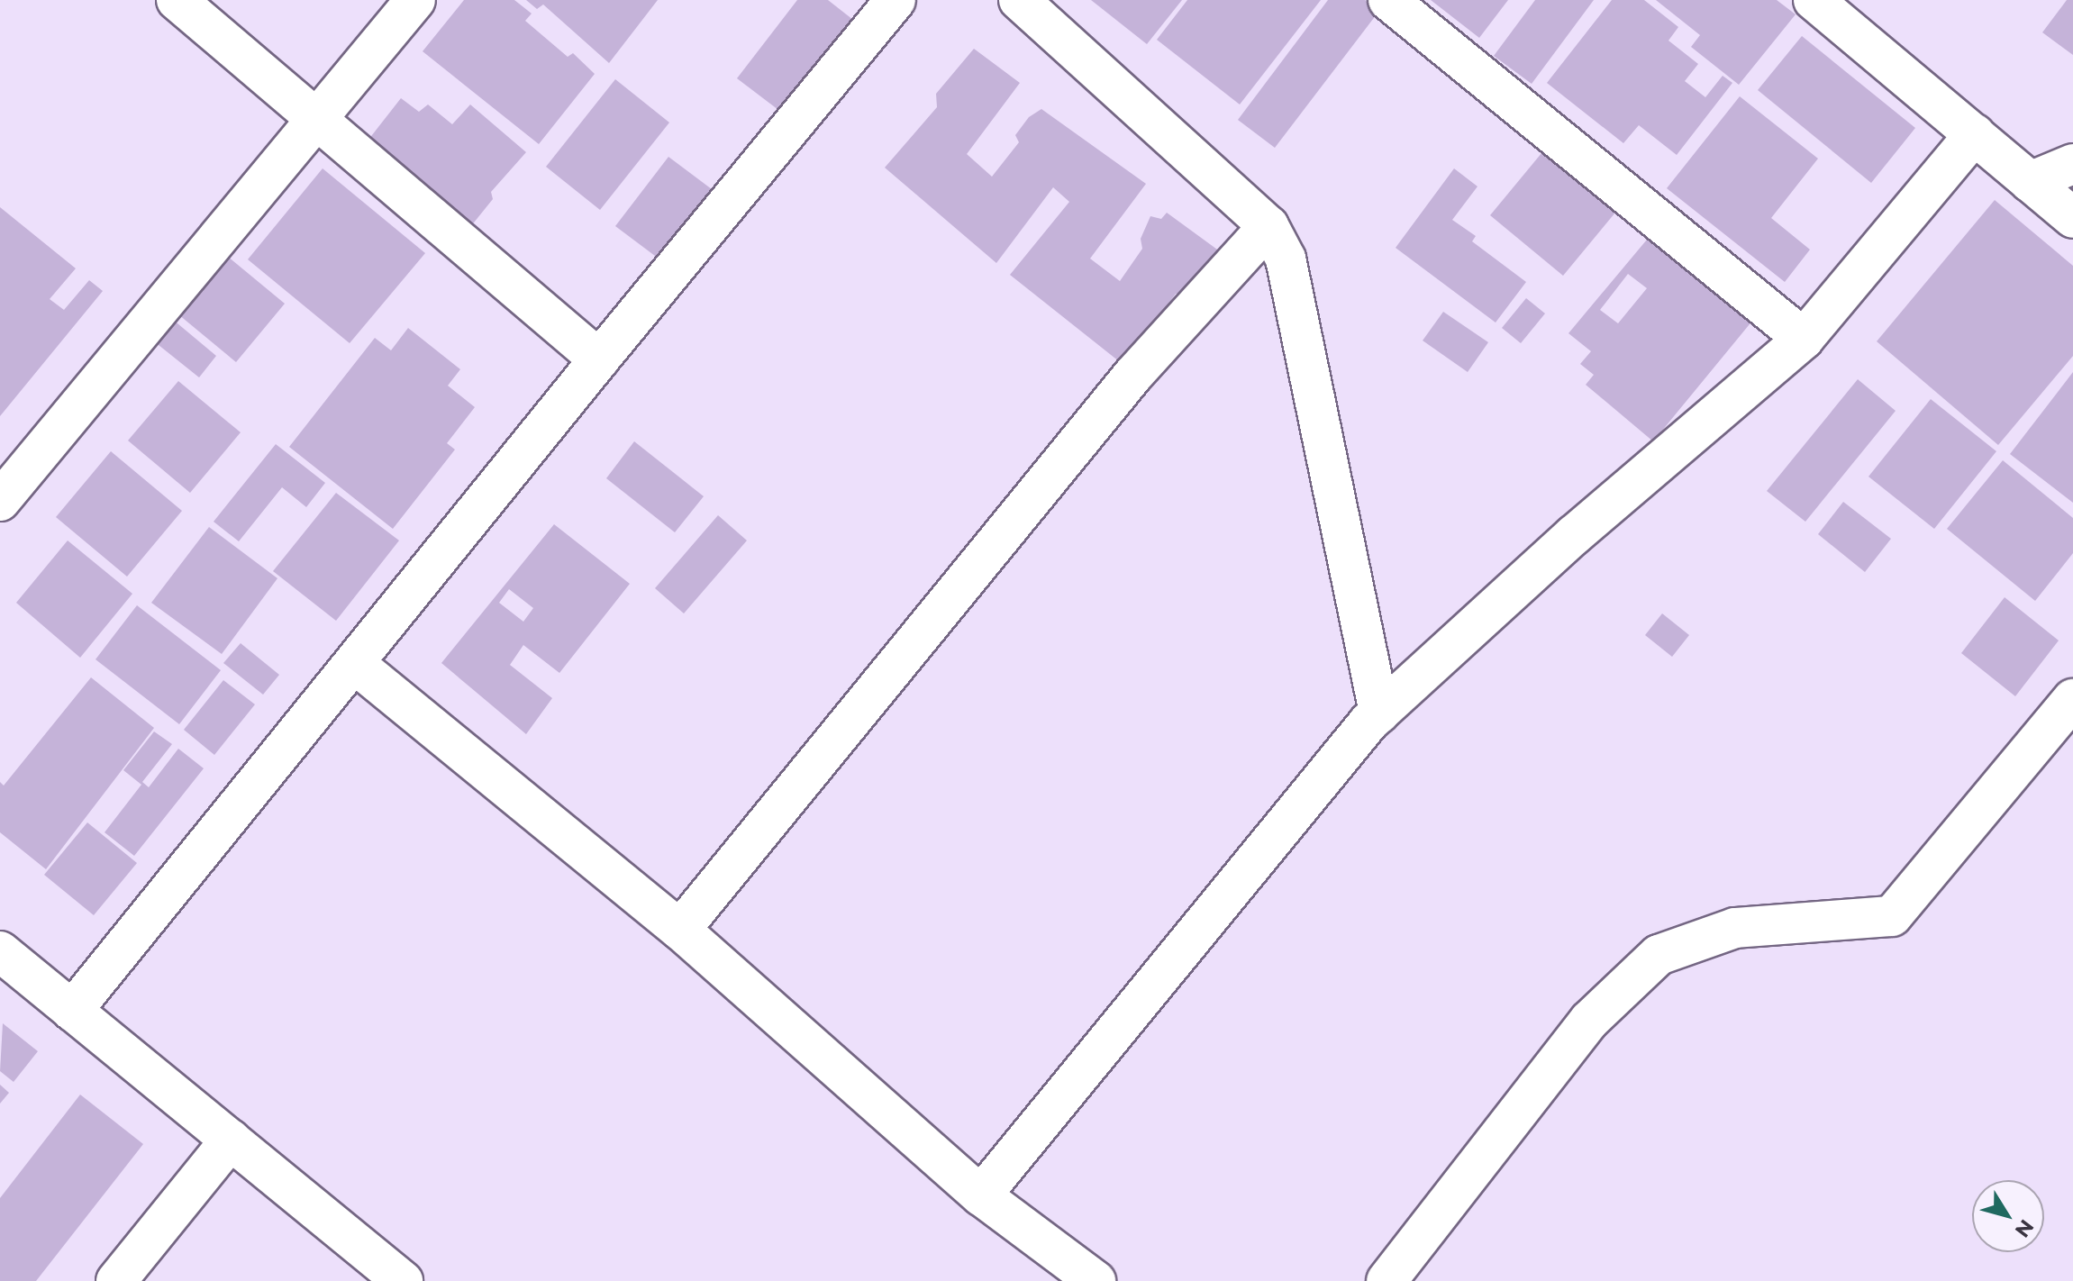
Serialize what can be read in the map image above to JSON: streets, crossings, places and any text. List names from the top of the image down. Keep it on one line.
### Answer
{"north":"bottom right"}
